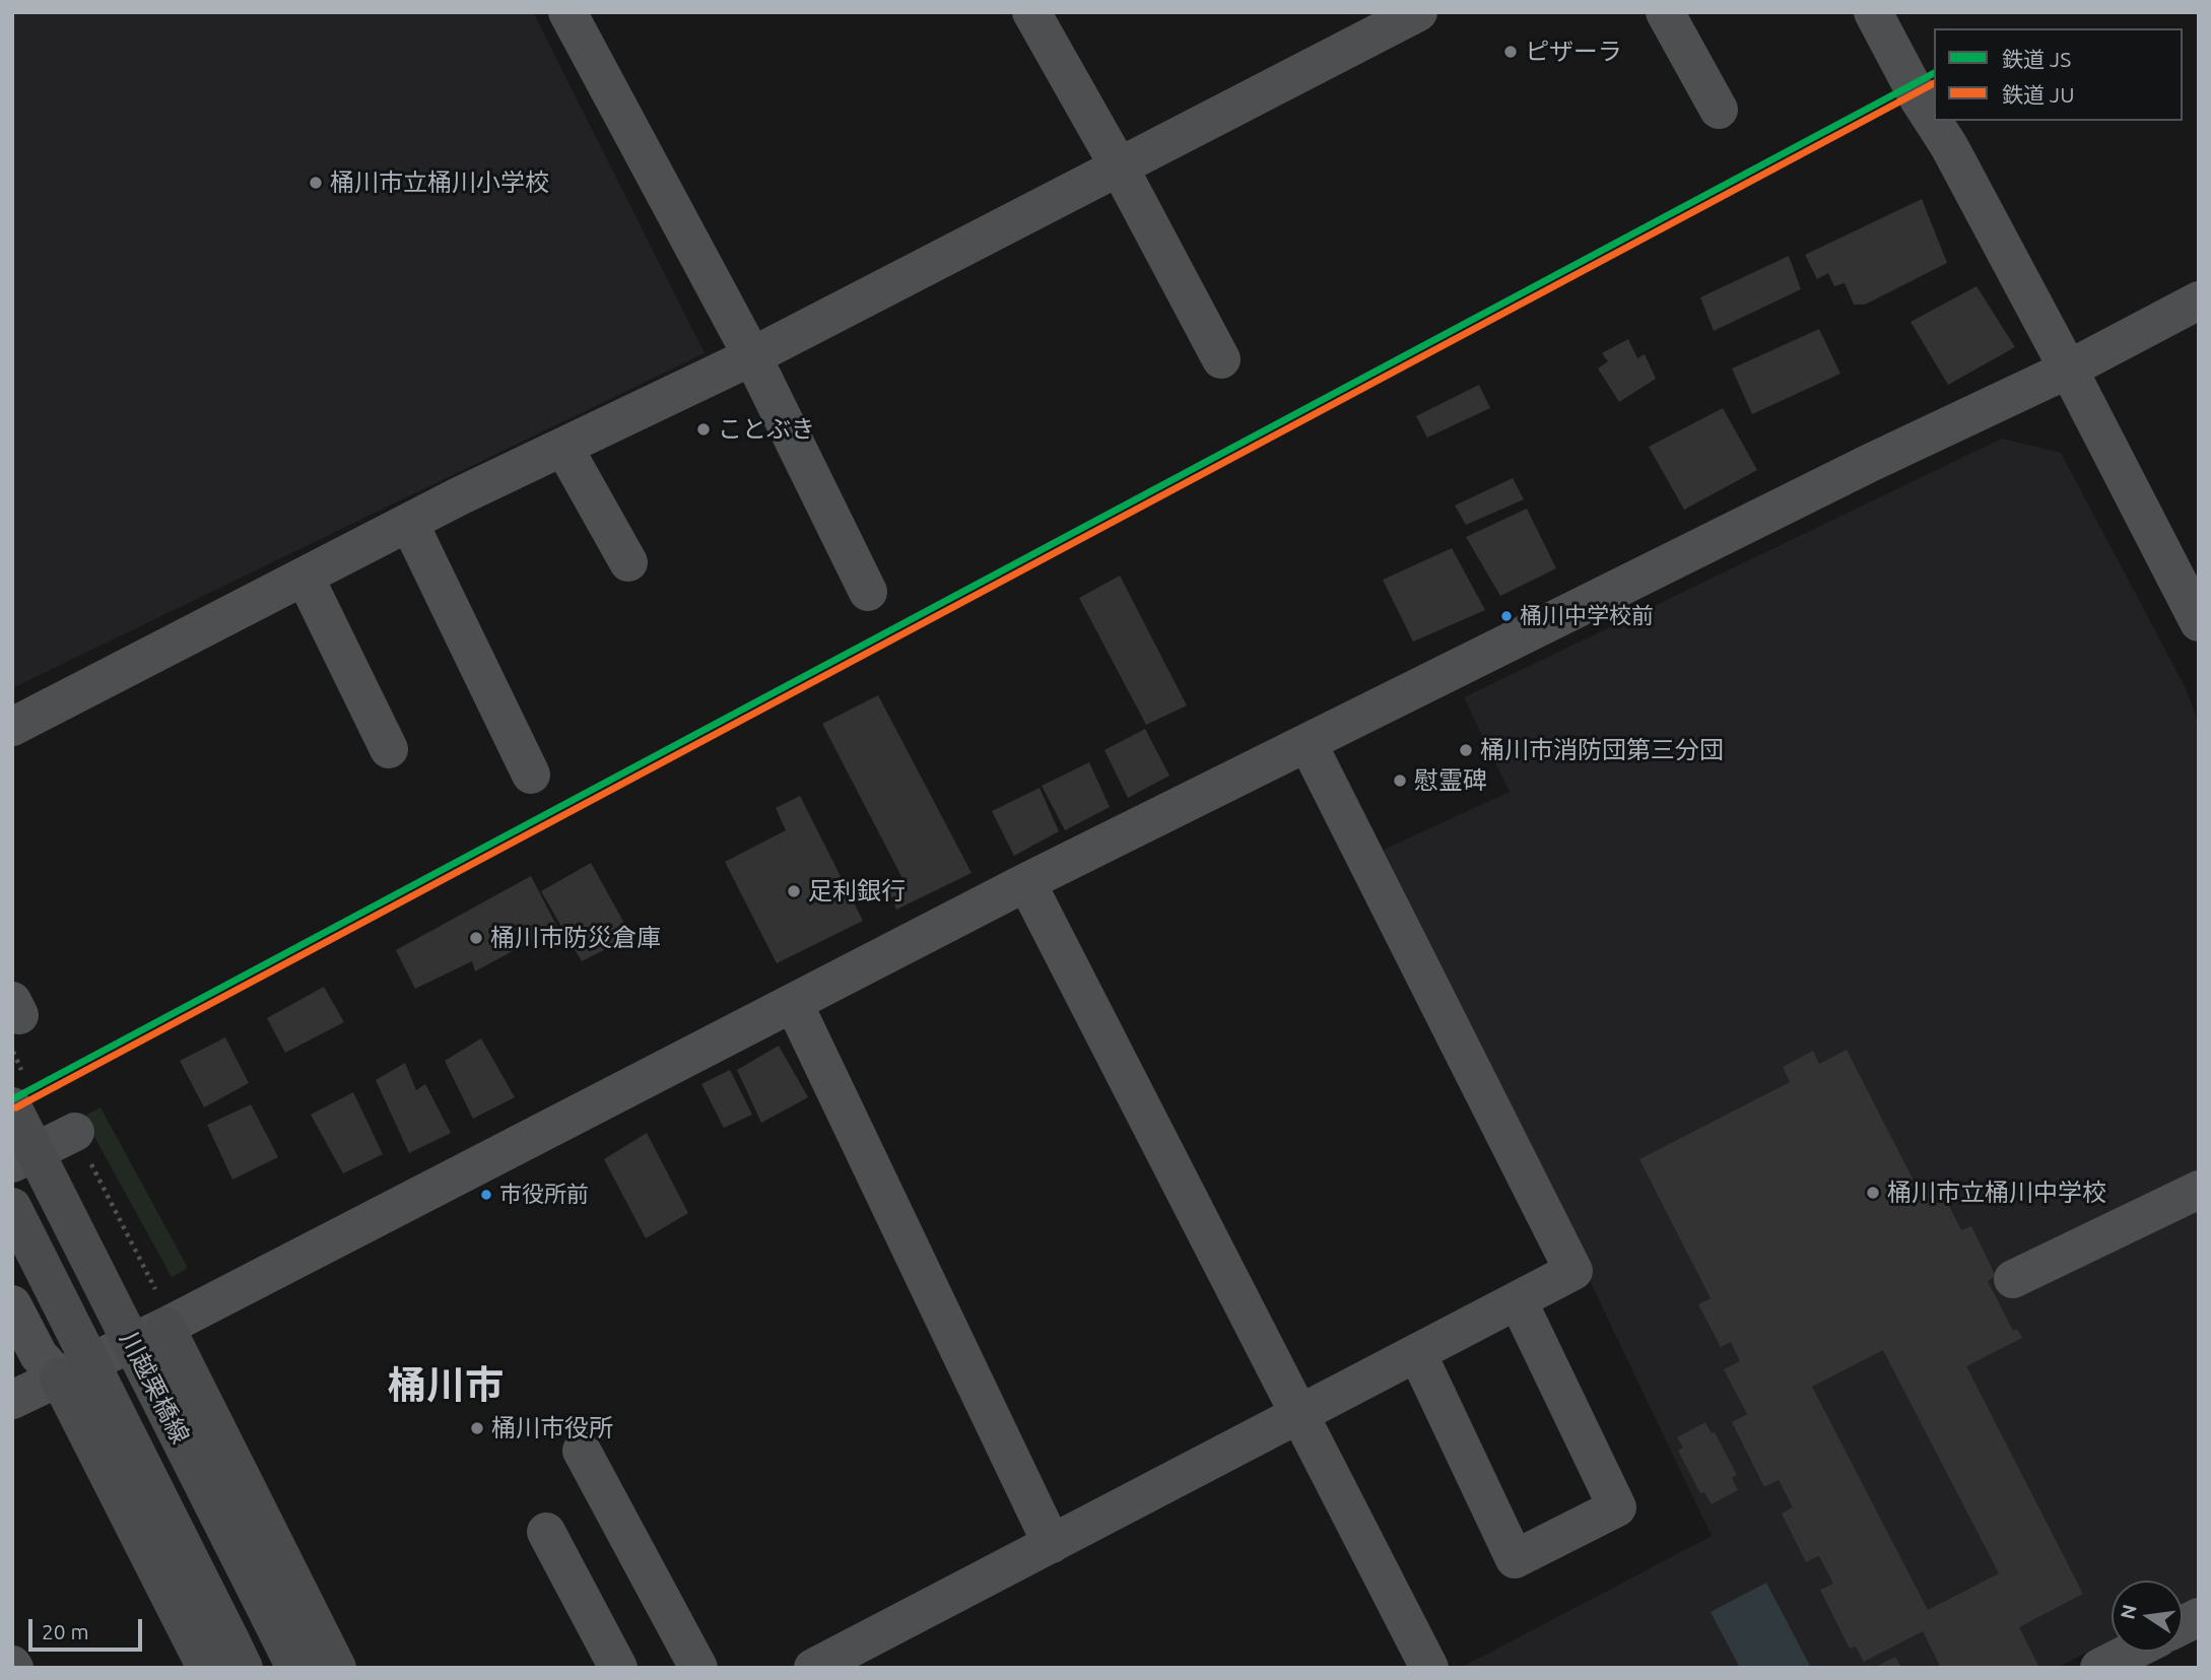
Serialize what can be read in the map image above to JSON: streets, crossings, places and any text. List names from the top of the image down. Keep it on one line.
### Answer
{"streets":{"main road":["川越栗橋線"]},"districts":["桶川市"],"places":["ピザーラ","桶川市立桶川小学校","ことぶき","桶川中学校前","桶川市消防団第三分団","慰霊碑","足利銀行","桶川市防災倉庫","桶川市立桶川中学校","市役所前","桶川市役所"],"lines":["rail line JS","rail line JU"],"legend":["鉄道 JS","鉄道 JU"],"scale_bar":"20 m","north":"left"}
